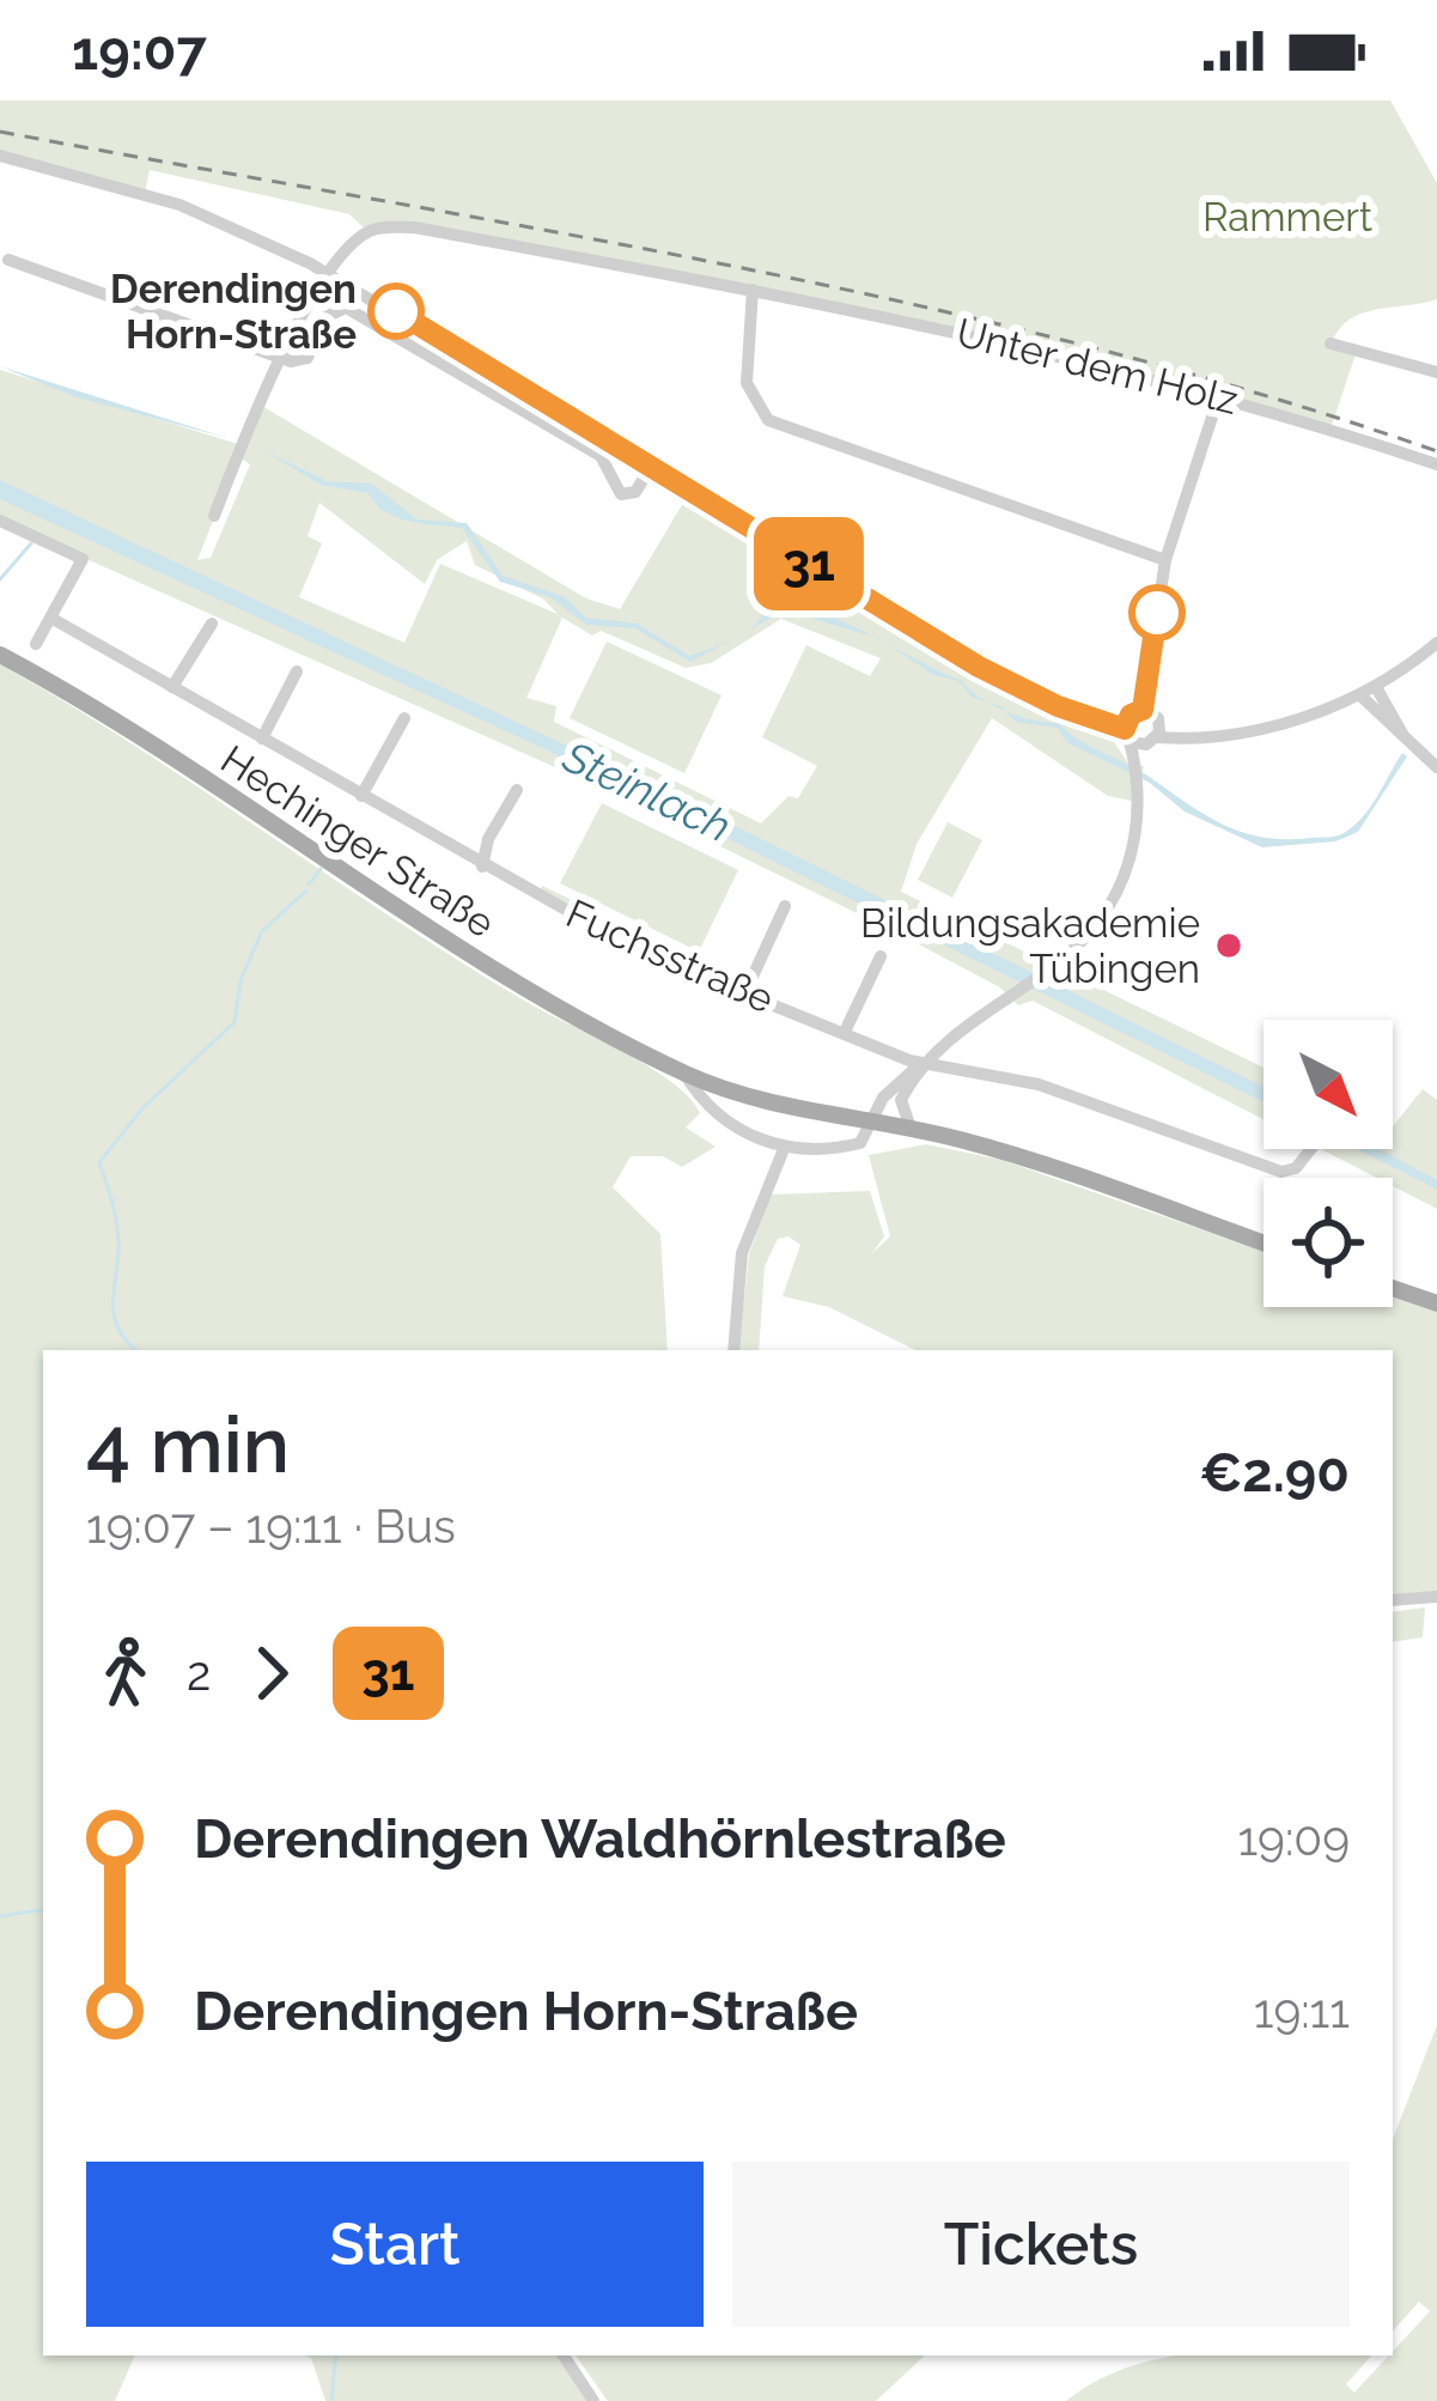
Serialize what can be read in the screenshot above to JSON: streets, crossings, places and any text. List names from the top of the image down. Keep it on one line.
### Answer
{"streets":{"main road":["Hechinger Straße"],"street":["Unter dem Holz","Fuchsstraße"]},"water":["Steinlach"],"parks":["Rammert"],"places":["Derendingen Horn-Straße","Bildungsakademie Tübingen"],"lines":["bus line 31"],"north":"bottom right","page":{"status":"19:07","on_map":"31","heading":["4 min","19:07 – 19:11 · Bus","€2.90"],"legs":["2","31"],"list":[{"name":"Derendingen Waldhörnlestraße","value":"19:09"},{"name":"Derendingen Horn-Straße","value":"19:11"}],"buttons":["Start","Tickets"]}}
